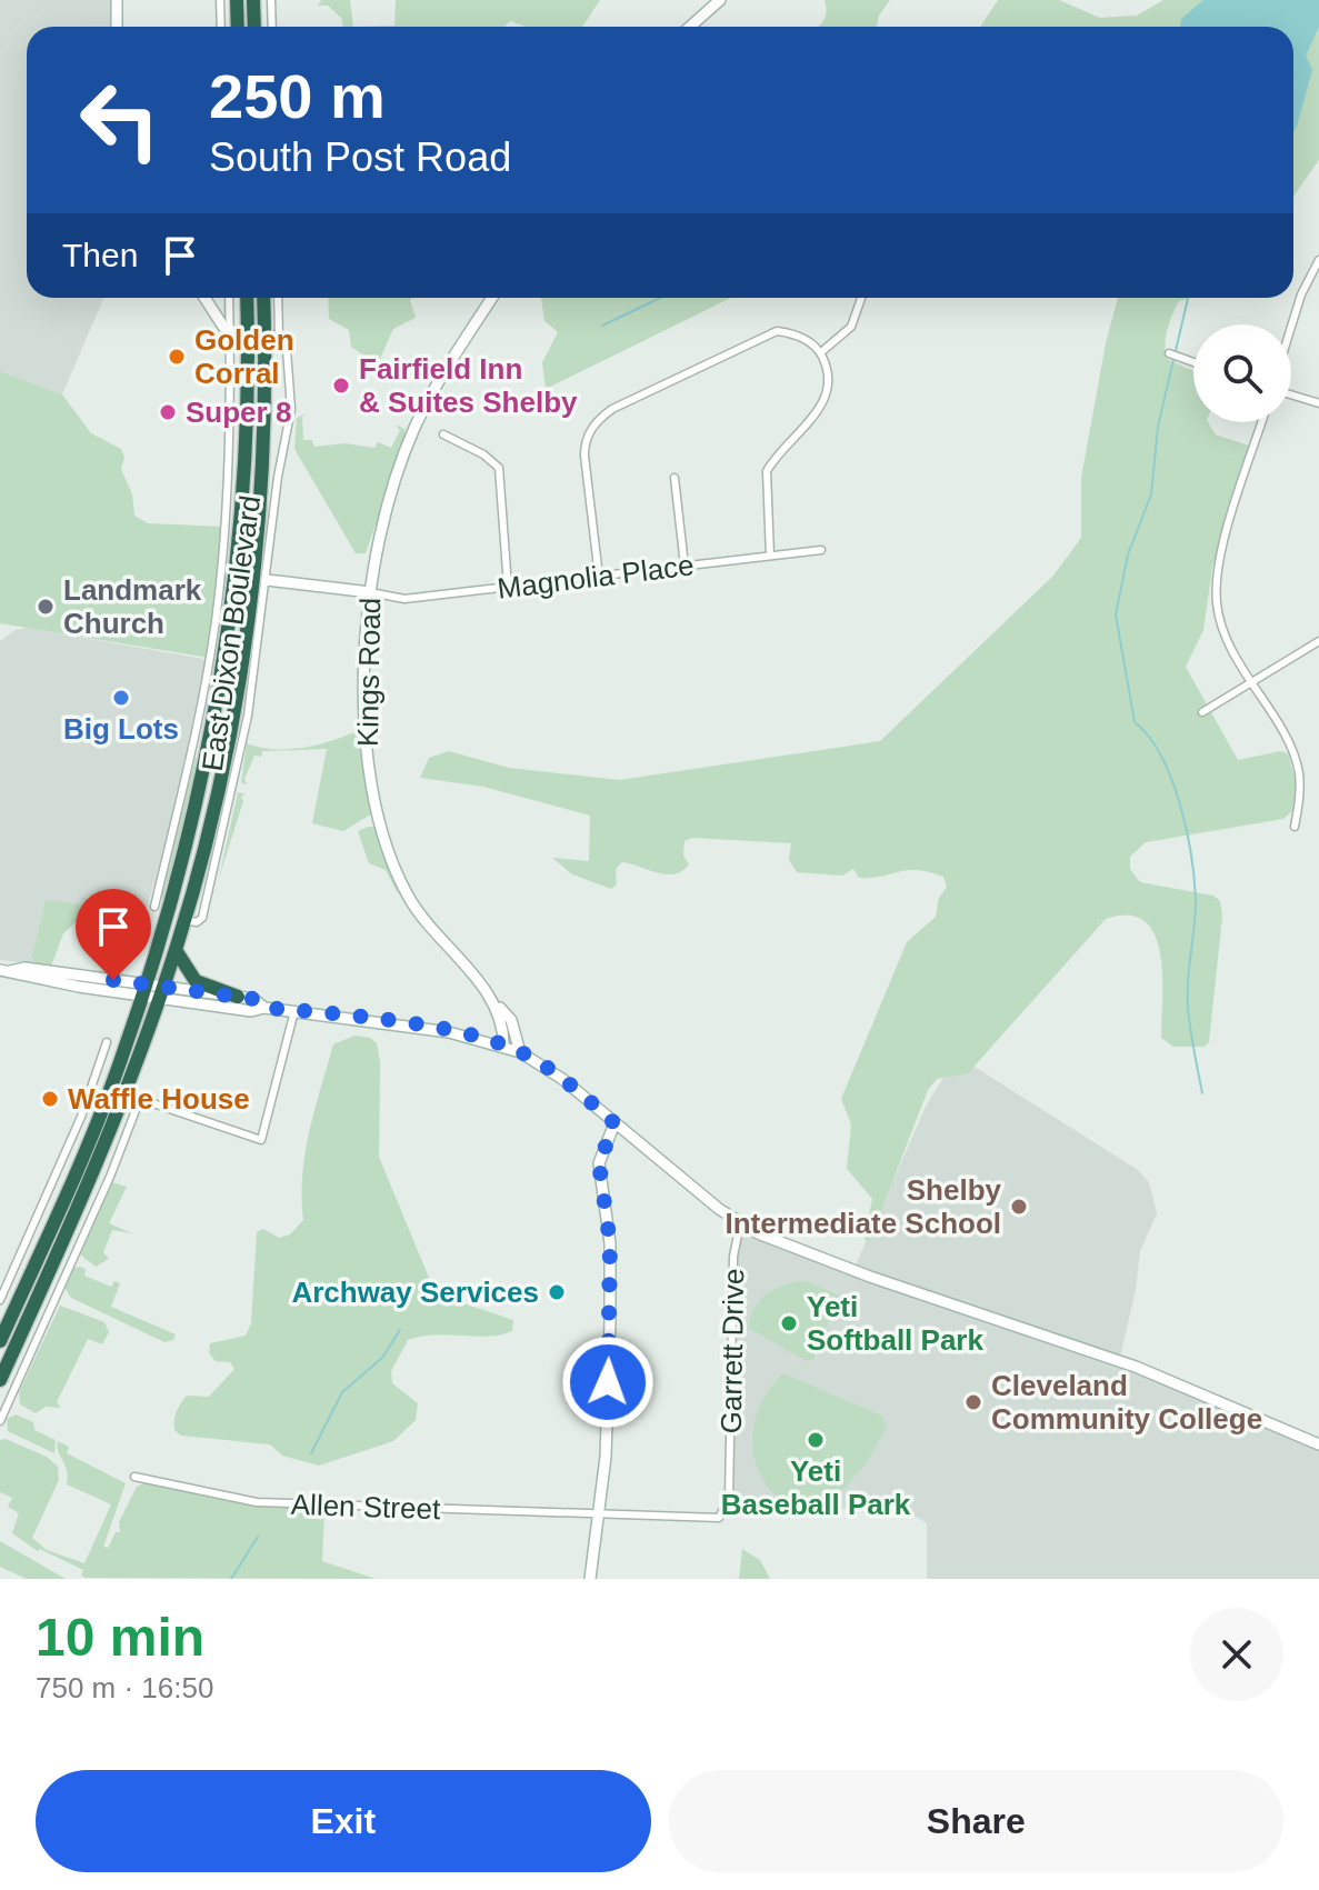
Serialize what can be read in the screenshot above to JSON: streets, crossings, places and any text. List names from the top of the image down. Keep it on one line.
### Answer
{"streets":{"highway":["East Dixon Boulevard"],"street":["Magnolia Place","Kings Road","Garrett Drive","Allen Street"]},"crossings":[["Magnolia Place","Kings Road"],["Garrett Drive","Allen Street"]],"places":["Golden Corral","Fairfield Inn & Suites Shelby","Super 8","Landmark Church","Big Lots","Waffle House","Shelby Intermediate School","Archway Services","Yeti Softball Park","Cleveland Community College","Yeti Baseball Park"],"page":{"turn":["250 m","South Post Road"],"then":"Then","heading":["10 min","750 m · 16:50"],"buttons":["Exit","Share"]}}
